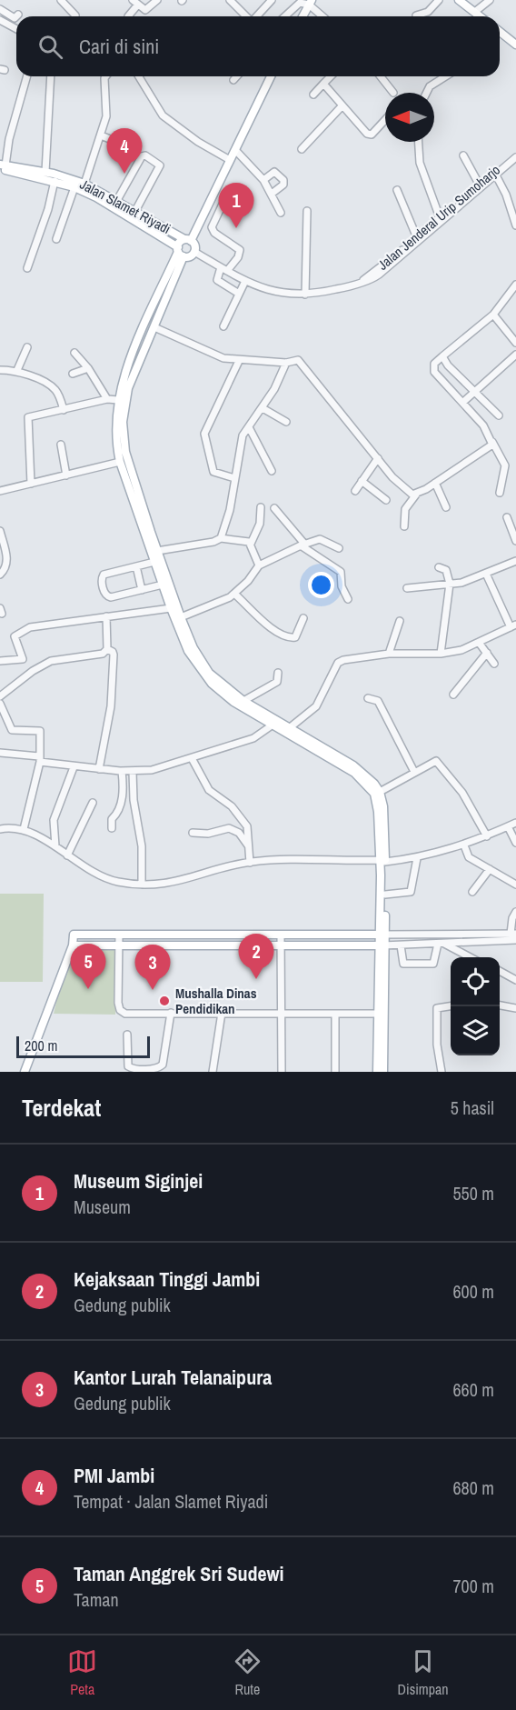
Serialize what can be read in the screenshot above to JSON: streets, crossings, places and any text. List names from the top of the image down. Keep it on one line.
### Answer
{"streets":{"main road":["Jalan Slamet Riyadi"],"street":["Jalan Jenderal Urip Sumoharjo"]},"places":["Mushalla Dinas Pendidikan"],"scale_bar":"200 m","north":"left","page":{"search":"Cari di sini","pins":["4","1","2","5","3"],"scale":"200 m","heading":["Terdekat","5 hasil"],"list":[{"mark":"1","name":"Museum Siginjei","note":"Museum","value":"550 m"},{"mark":"2","name":"Kejaksaan Tinggi Jambi","note":"Gedung publik","value":"600 m"},{"mark":"3","name":"Kantor Lurah Telanaipura","note":"Gedung publik","value":"660 m"},{"mark":"4","name":"PMI Jambi","note":"Tempat · Jalan Slamet Riyadi","value":"680 m"},{"mark":"5","name":"Taman Anggrek Sri Sudewi","note":"Taman","value":"700 m"}],"nav":["Peta","Rute","Disimpan"]}}
